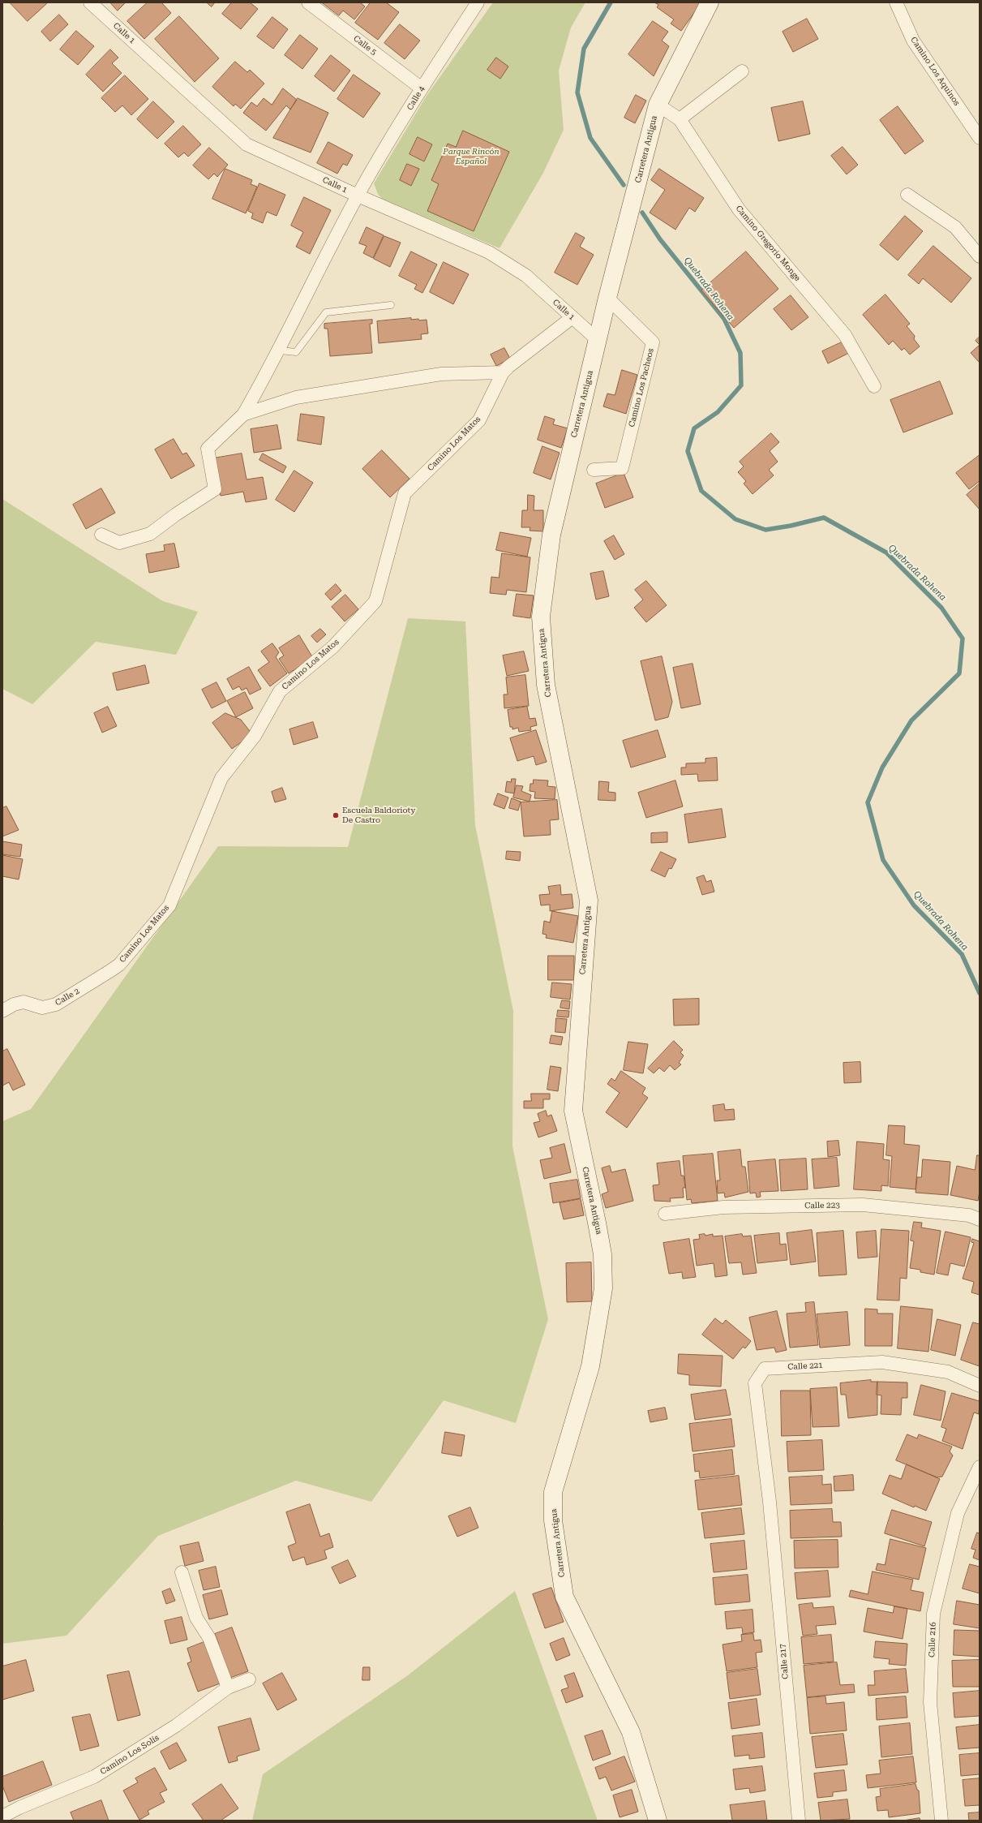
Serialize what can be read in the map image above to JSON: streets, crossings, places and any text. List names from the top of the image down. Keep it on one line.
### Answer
{"streets":{"street":["Calle 1","Calle 5","Camino Los Aquinos","Calle 4","Carretera Antigua","Camino Gregorio Monge","Camino Los Pacheos","Camino Los Matos","Calle 2","Calle 223","Calle 221","Calle 216","Calle 217","Camino Los Solís"]},"crossings":[["Calle 1","Calle 4"],["Calle 1","Carretera Antigua"],["Calle 1","Camino Los Matos"],["Calle 5","Calle 4"],["Carretera Antigua","Camino Gregorio Monge"],["Carretera Antigua","Camino Los Pacheos"],["Camino Los Matos","Calle 2"],["Calle 221","Calle 217"]],"water":["Quebrada Rohena"],"parks":["Parque Rincón Español"],"places":["Escuela Baldorioty De Castro"]}
